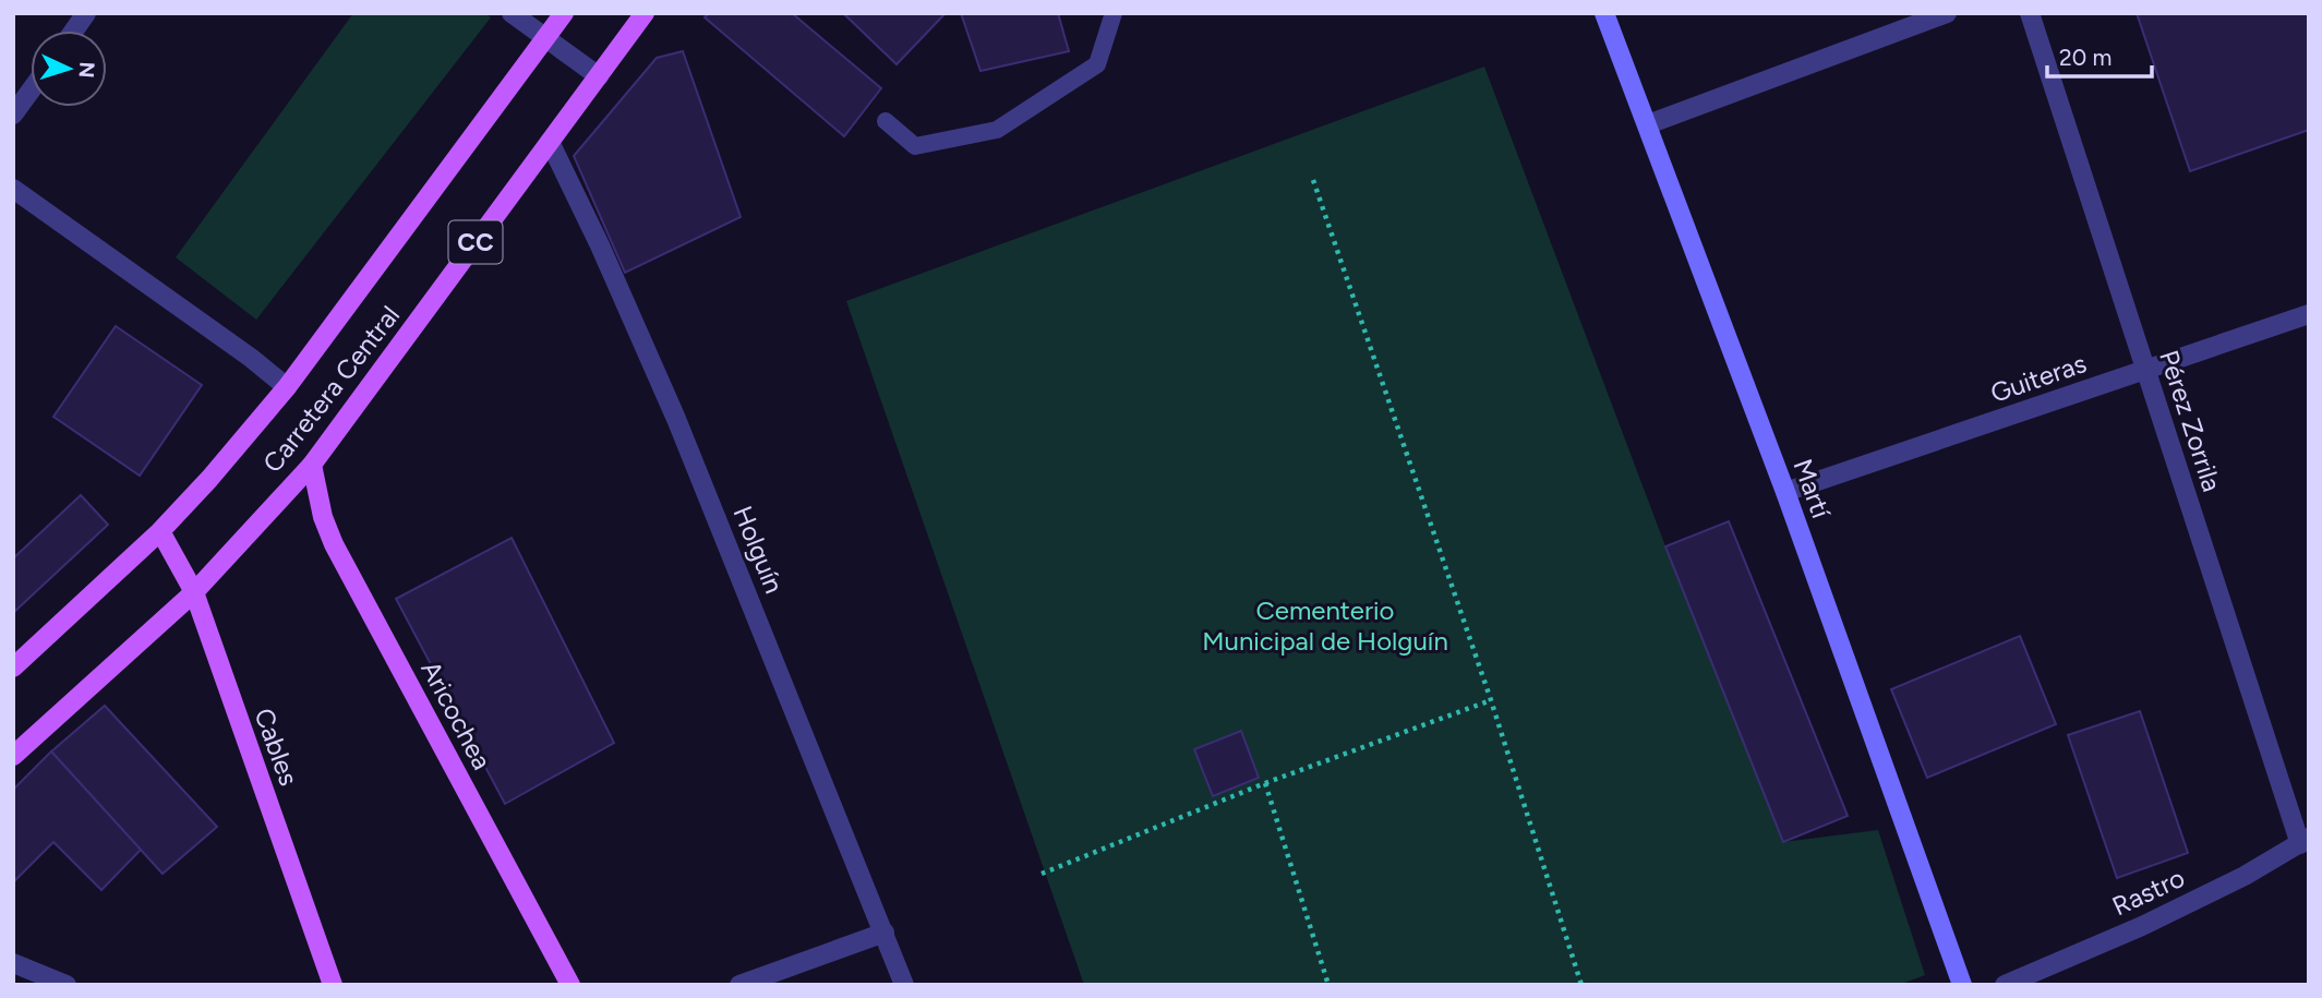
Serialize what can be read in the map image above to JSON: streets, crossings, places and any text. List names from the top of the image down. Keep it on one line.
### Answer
{"streets":{"main road":["CC","Carretera Central","Martí","Aricochea","Cables"],"street":["Guiteras","Pérez Zorrila","Holguín","Rastro"]},"crossings":[["Guiteras","Pérez Zorrila"],["Guiteras","Martí"],["Carretera Central","Holguín"],["Carretera Central","Aricochea"],["Carretera Central","Cables"],["Pérez Zorrila","Rastro"]],"parks":["Cementerio Municipal de Holguín"],"scale_bar":"20 m","north":"right"}
